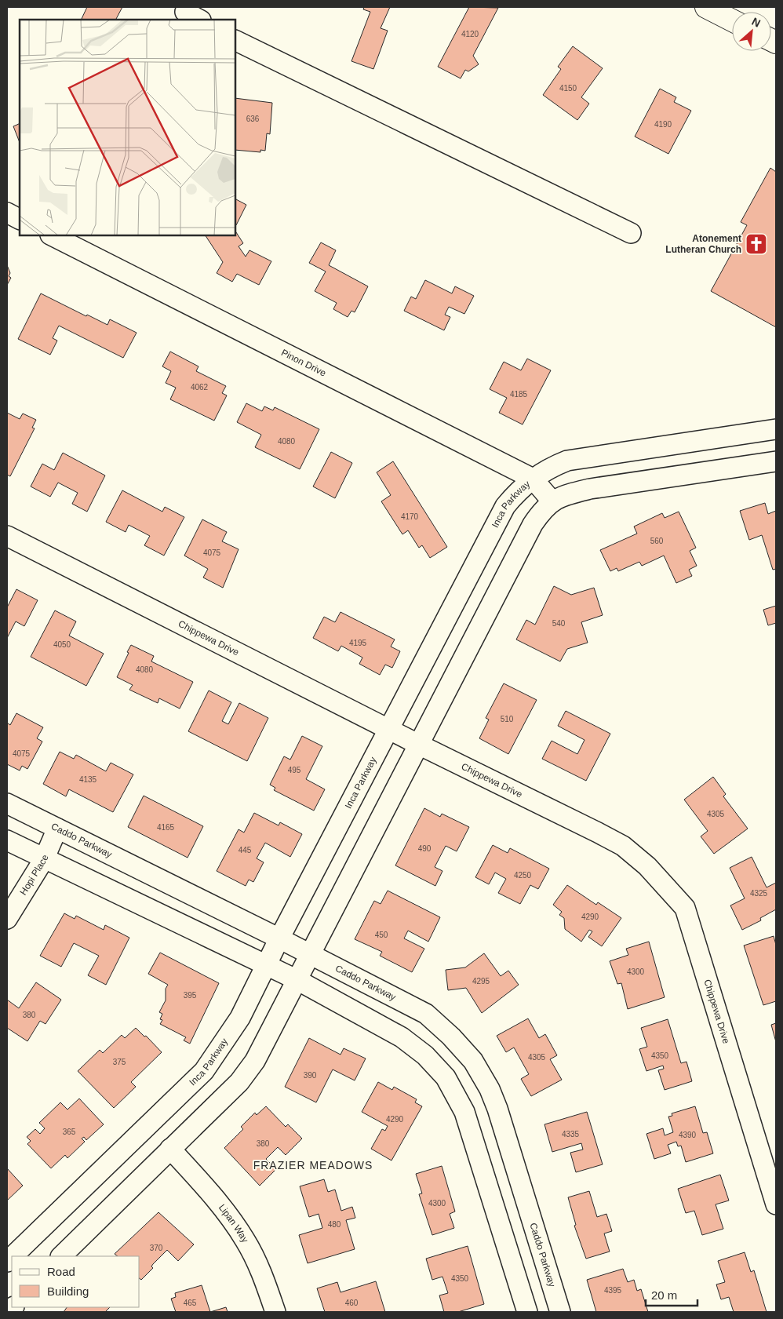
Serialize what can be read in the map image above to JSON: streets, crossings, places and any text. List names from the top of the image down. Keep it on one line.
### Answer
{"streets":{"street":["Pinon Drive","Inca Parkway","Chippewa Drive","Caddo Parkway","Hopi Place","Lipan Way"]},"crossings":[["Pinon Drive","Inca Parkway"],["Inca Parkway","Chippewa Drive"],["Inca Parkway","Caddo Parkway"],["Caddo Parkway","Hopi Place"]],"districts":["FRAZIER MEADOWS"],"places":{"church":["Atonement Lutheran Church"]},"house_numbers":["4120","4150","636","4190","4062","4185","4080","4170","560","4075","540","4195","4050","4080","510","4075","495","4135","4305","4165","490","445","4250","4325","4290","450","4300","4295","395","380","4350","4305","375","390","4290","365","4335","4390","380","4300","480","370","4350","4395","465","460"],"legend":["Road","Building"],"scale_bar":"20 m","north":"top right"}
